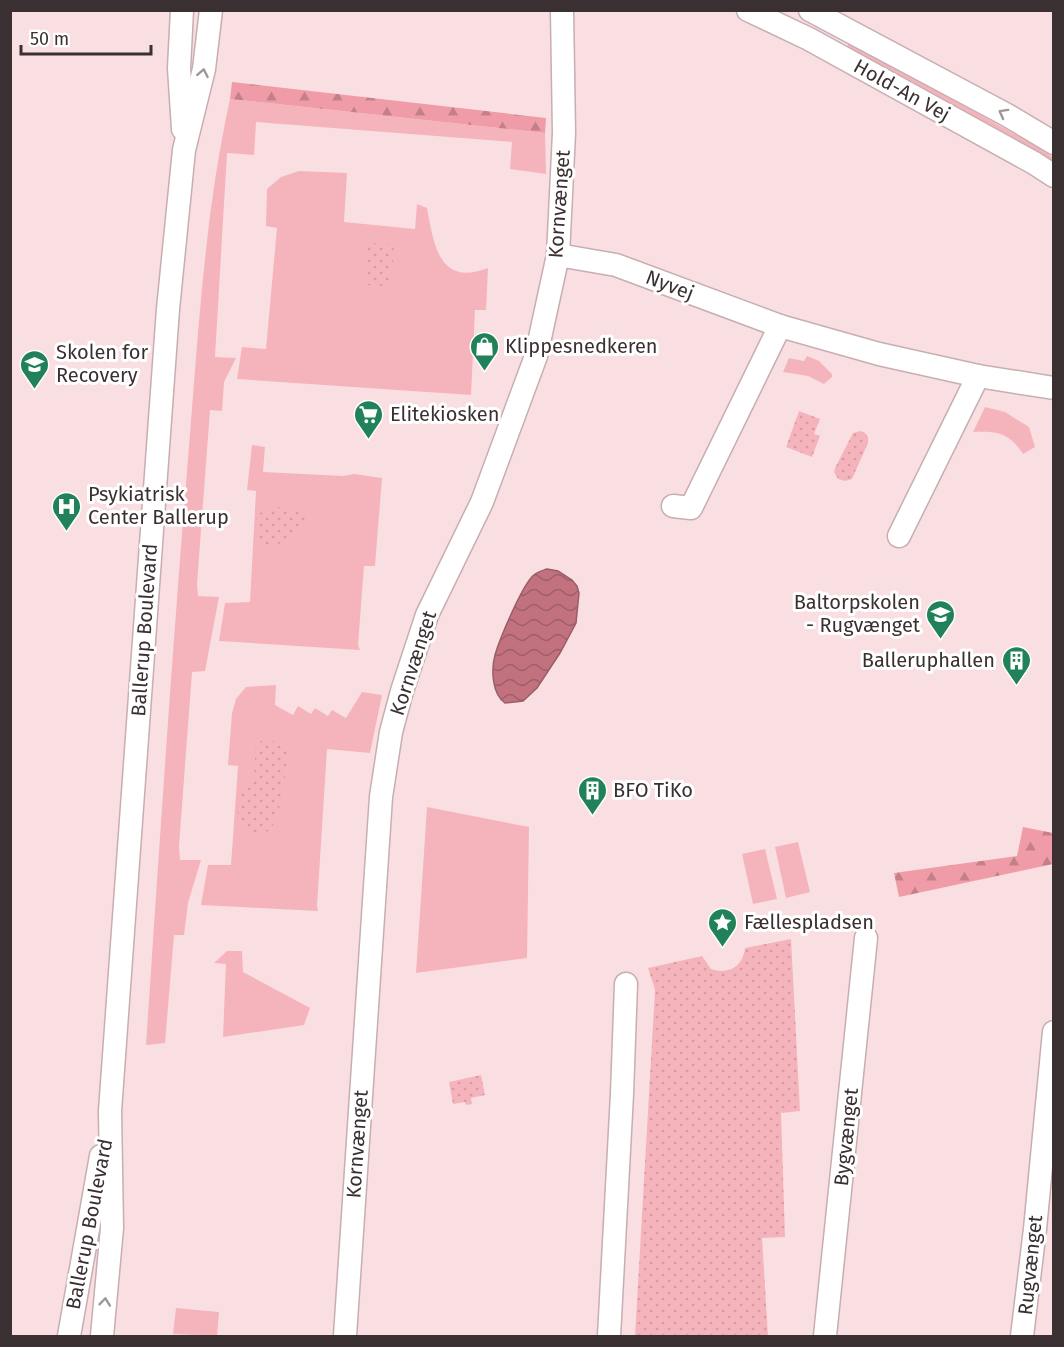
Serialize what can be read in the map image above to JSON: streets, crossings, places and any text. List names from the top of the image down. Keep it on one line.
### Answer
{"streets":{"street":["Hold-An Vej","Kornvænget","Nyvej","Ballerup Boulevard","Bygvænget","Rugvænget"]},"crossings":[["Kornvænget","Nyvej"]],"places":{"shop":["Klippesnedkeren"],"school or university":["Skolen for Recovery","Baltorpskolen - Rugvænget"],"supermarket":["Elitekiosken"],"hospital":["Psykiatrisk Center Ballerup"],"building":["Balleruphallen","BFO TiKo"],"place":["Fællespladsen"]},"scale_bar":"50 m"}
